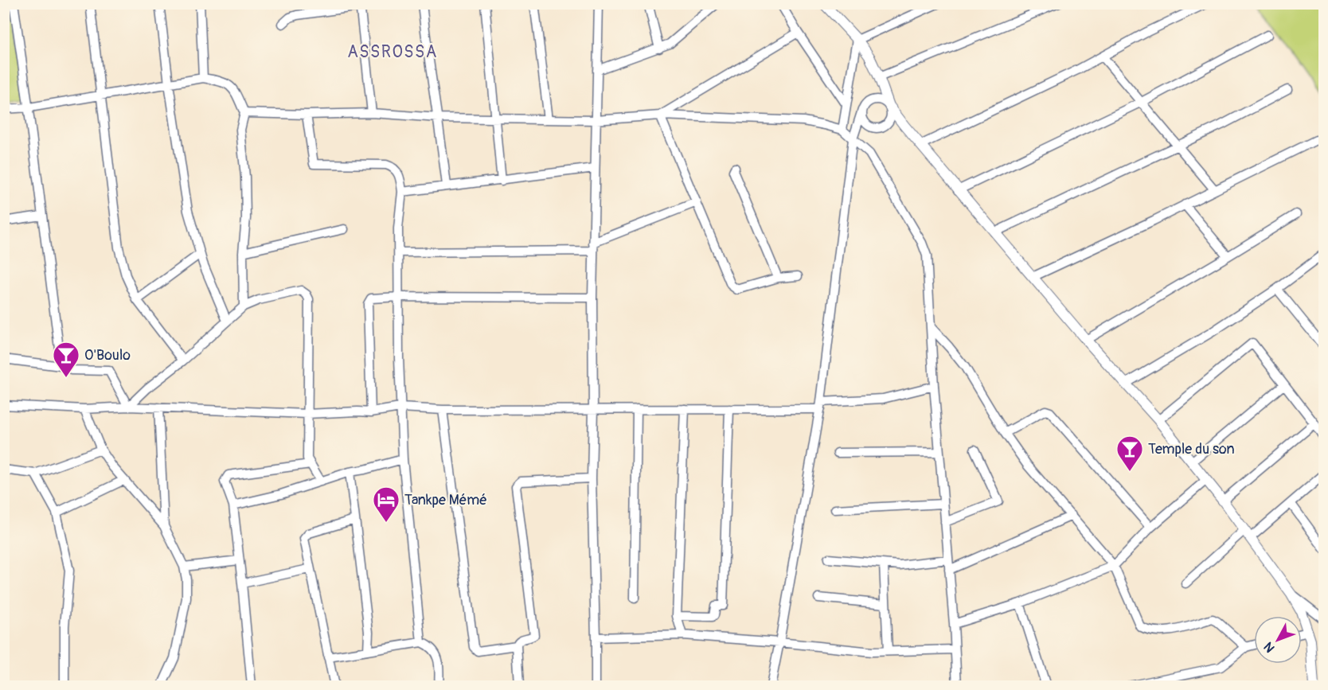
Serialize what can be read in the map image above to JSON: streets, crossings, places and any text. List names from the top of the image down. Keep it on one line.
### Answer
{"districts":["ASSROSSA"],"places":{"bar":["O'Boulo","Temple du son"],"hotel":["Tankpe Mémé"]},"north":"bottom left"}
